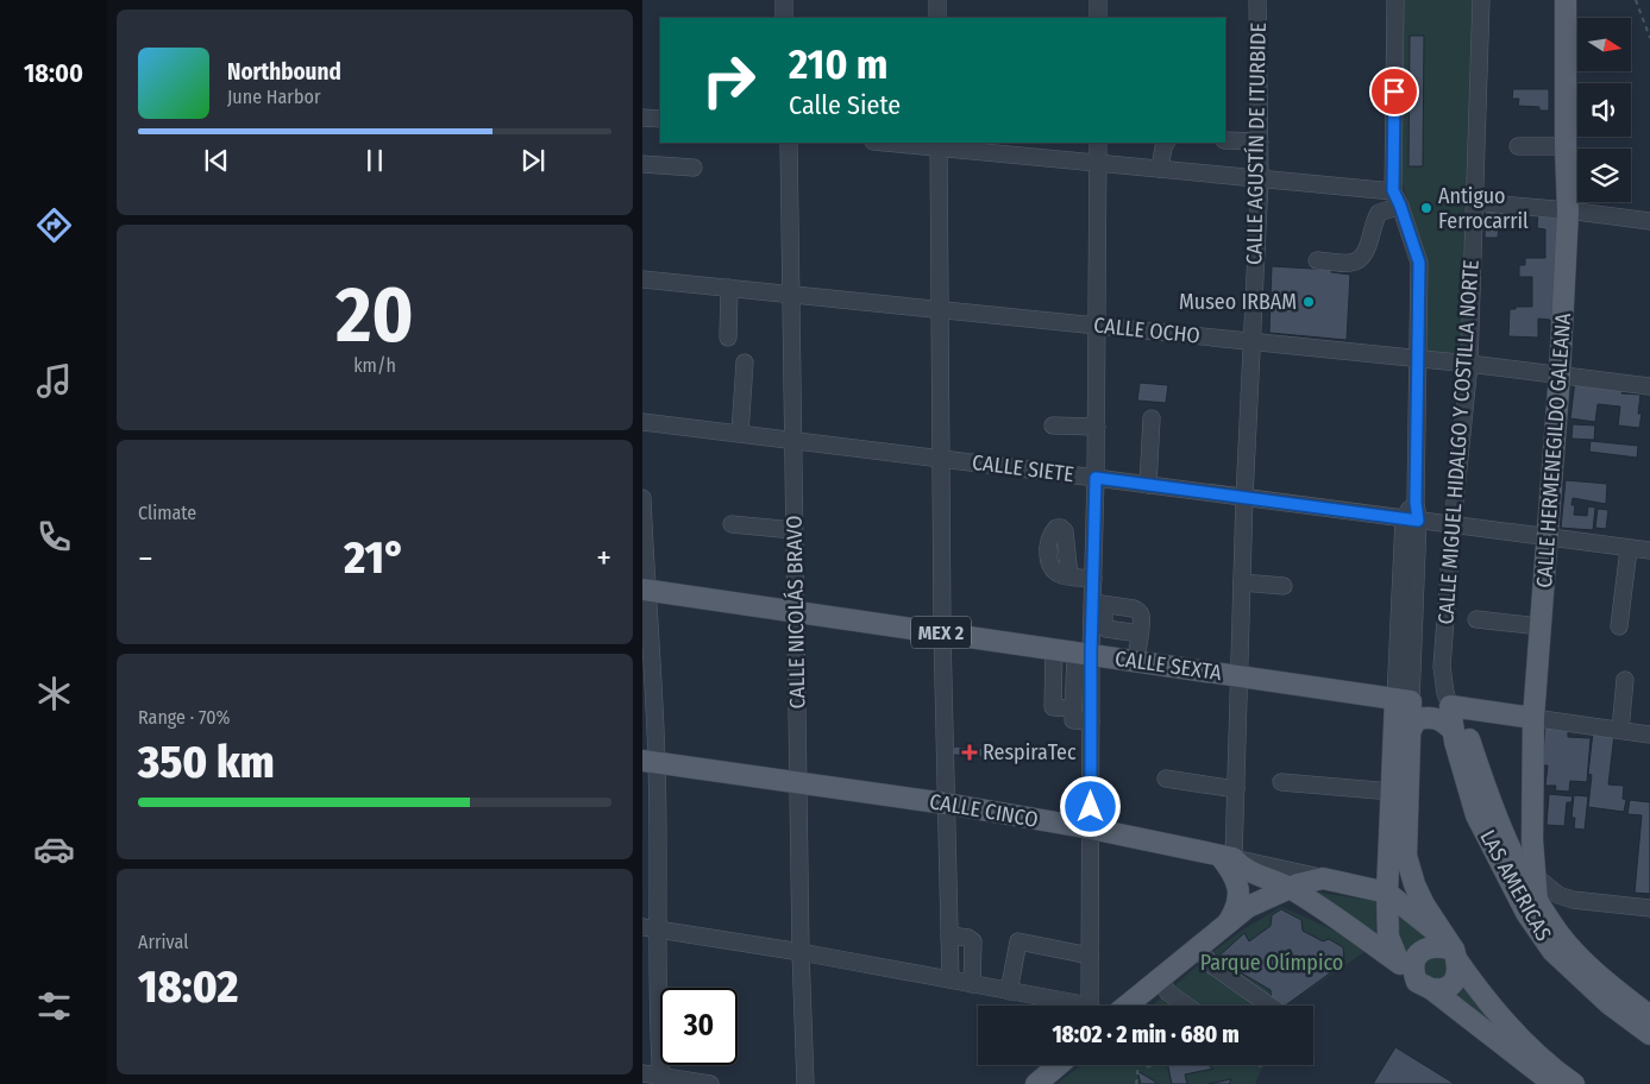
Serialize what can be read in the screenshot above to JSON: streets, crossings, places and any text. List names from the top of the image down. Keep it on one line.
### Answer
{"streets":{"main road":["CALLE HERMENEGILDO GALEANA","MEX 2","CALLE SEXTA","CALLE CINCO","LAS AMERICAS"],"street":["CALLE AGUSTÍN DE ITURBIDE","CALLE OCHO","CALLE MIGUEL HIDALGO Y COSTILLA NORTE","CALLE SIETE","CALLE NICOLÁS BRAVO"]},"crossings":[["CALLE AGUSTÍN DE ITURBIDE","CALLE OCHO"],["CALLE AGUSTÍN DE ITURBIDE","CALLE SIETE"],["CALLE AGUSTÍN DE ITURBIDE","CALLE SEXTA"],["CALLE AGUSTÍN DE ITURBIDE","CALLE CINCO"],["CALLE OCHO","CALLE MIGUEL HIDALGO Y COSTILLA NORTE"],["CALLE OCHO","CALLE HERMENEGILDO GALEANA"],["CALLE OCHO","CALLE NICOLÁS BRAVO"],["CALLE MIGUEL HIDALGO Y COSTILLA NORTE","CALLE SIETE"],["CALLE MIGUEL HIDALGO Y COSTILLA NORTE","LAS AMERICAS"],["CALLE HERMENEGILDO GALEANA","CALLE SIETE"],["CALLE HERMENEGILDO GALEANA","LAS AMERICAS"],["CALLE SIETE","CALLE NICOLÁS BRAVO"],["CALLE NICOLÁS BRAVO","CALLE SEXTA"],["CALLE NICOLÁS BRAVO","CALLE CINCO"]],"parks":["Parque Olímpico"],"places":{"other":["Antiguo Ferrocarril","Museo IRBAM"],"health":["RespiraTec"]},"north":"right","page":{"tabs":"18:00","turn":["210 m","Calle Siete"],"song":["Northbound","June Harbor"],"tile":[["20","km/h"],"Climate",["Range · 70%","350 km"],["Arrival","18:02"]],"heat":["−","21°","+"],"limit":"30","trip":"18:02 · 2 min · 680 m"}}
